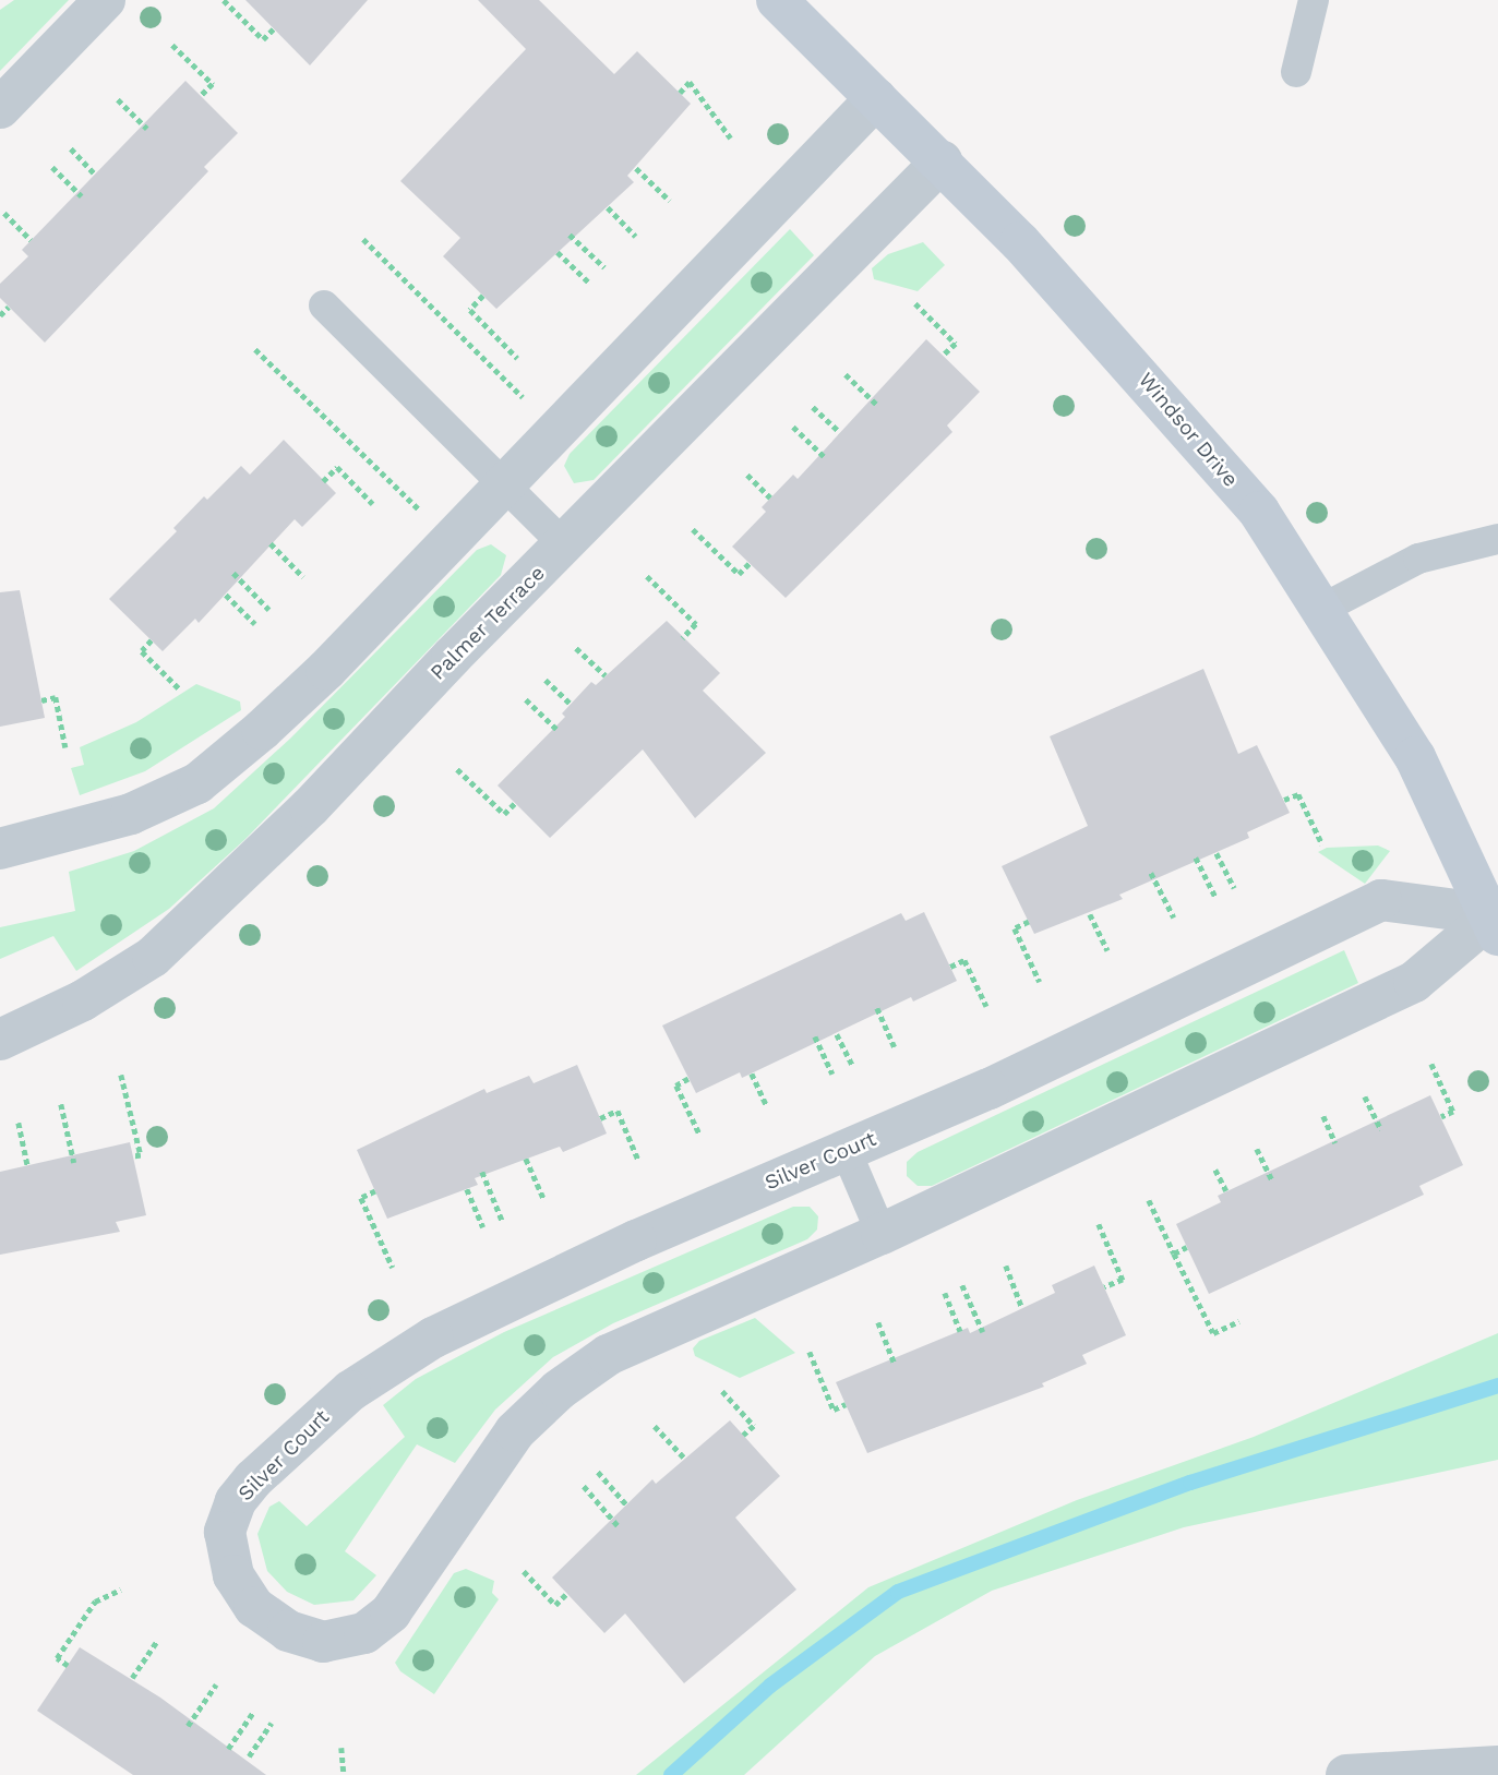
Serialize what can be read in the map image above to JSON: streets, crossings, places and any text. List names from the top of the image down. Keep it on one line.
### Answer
{"streets":{"street":["Windsor Drive","Palmer Terrace","Silver Court"]},"crossings":[["Windsor Drive","Palmer Terrace"],["Windsor Drive","Silver Court"]]}
